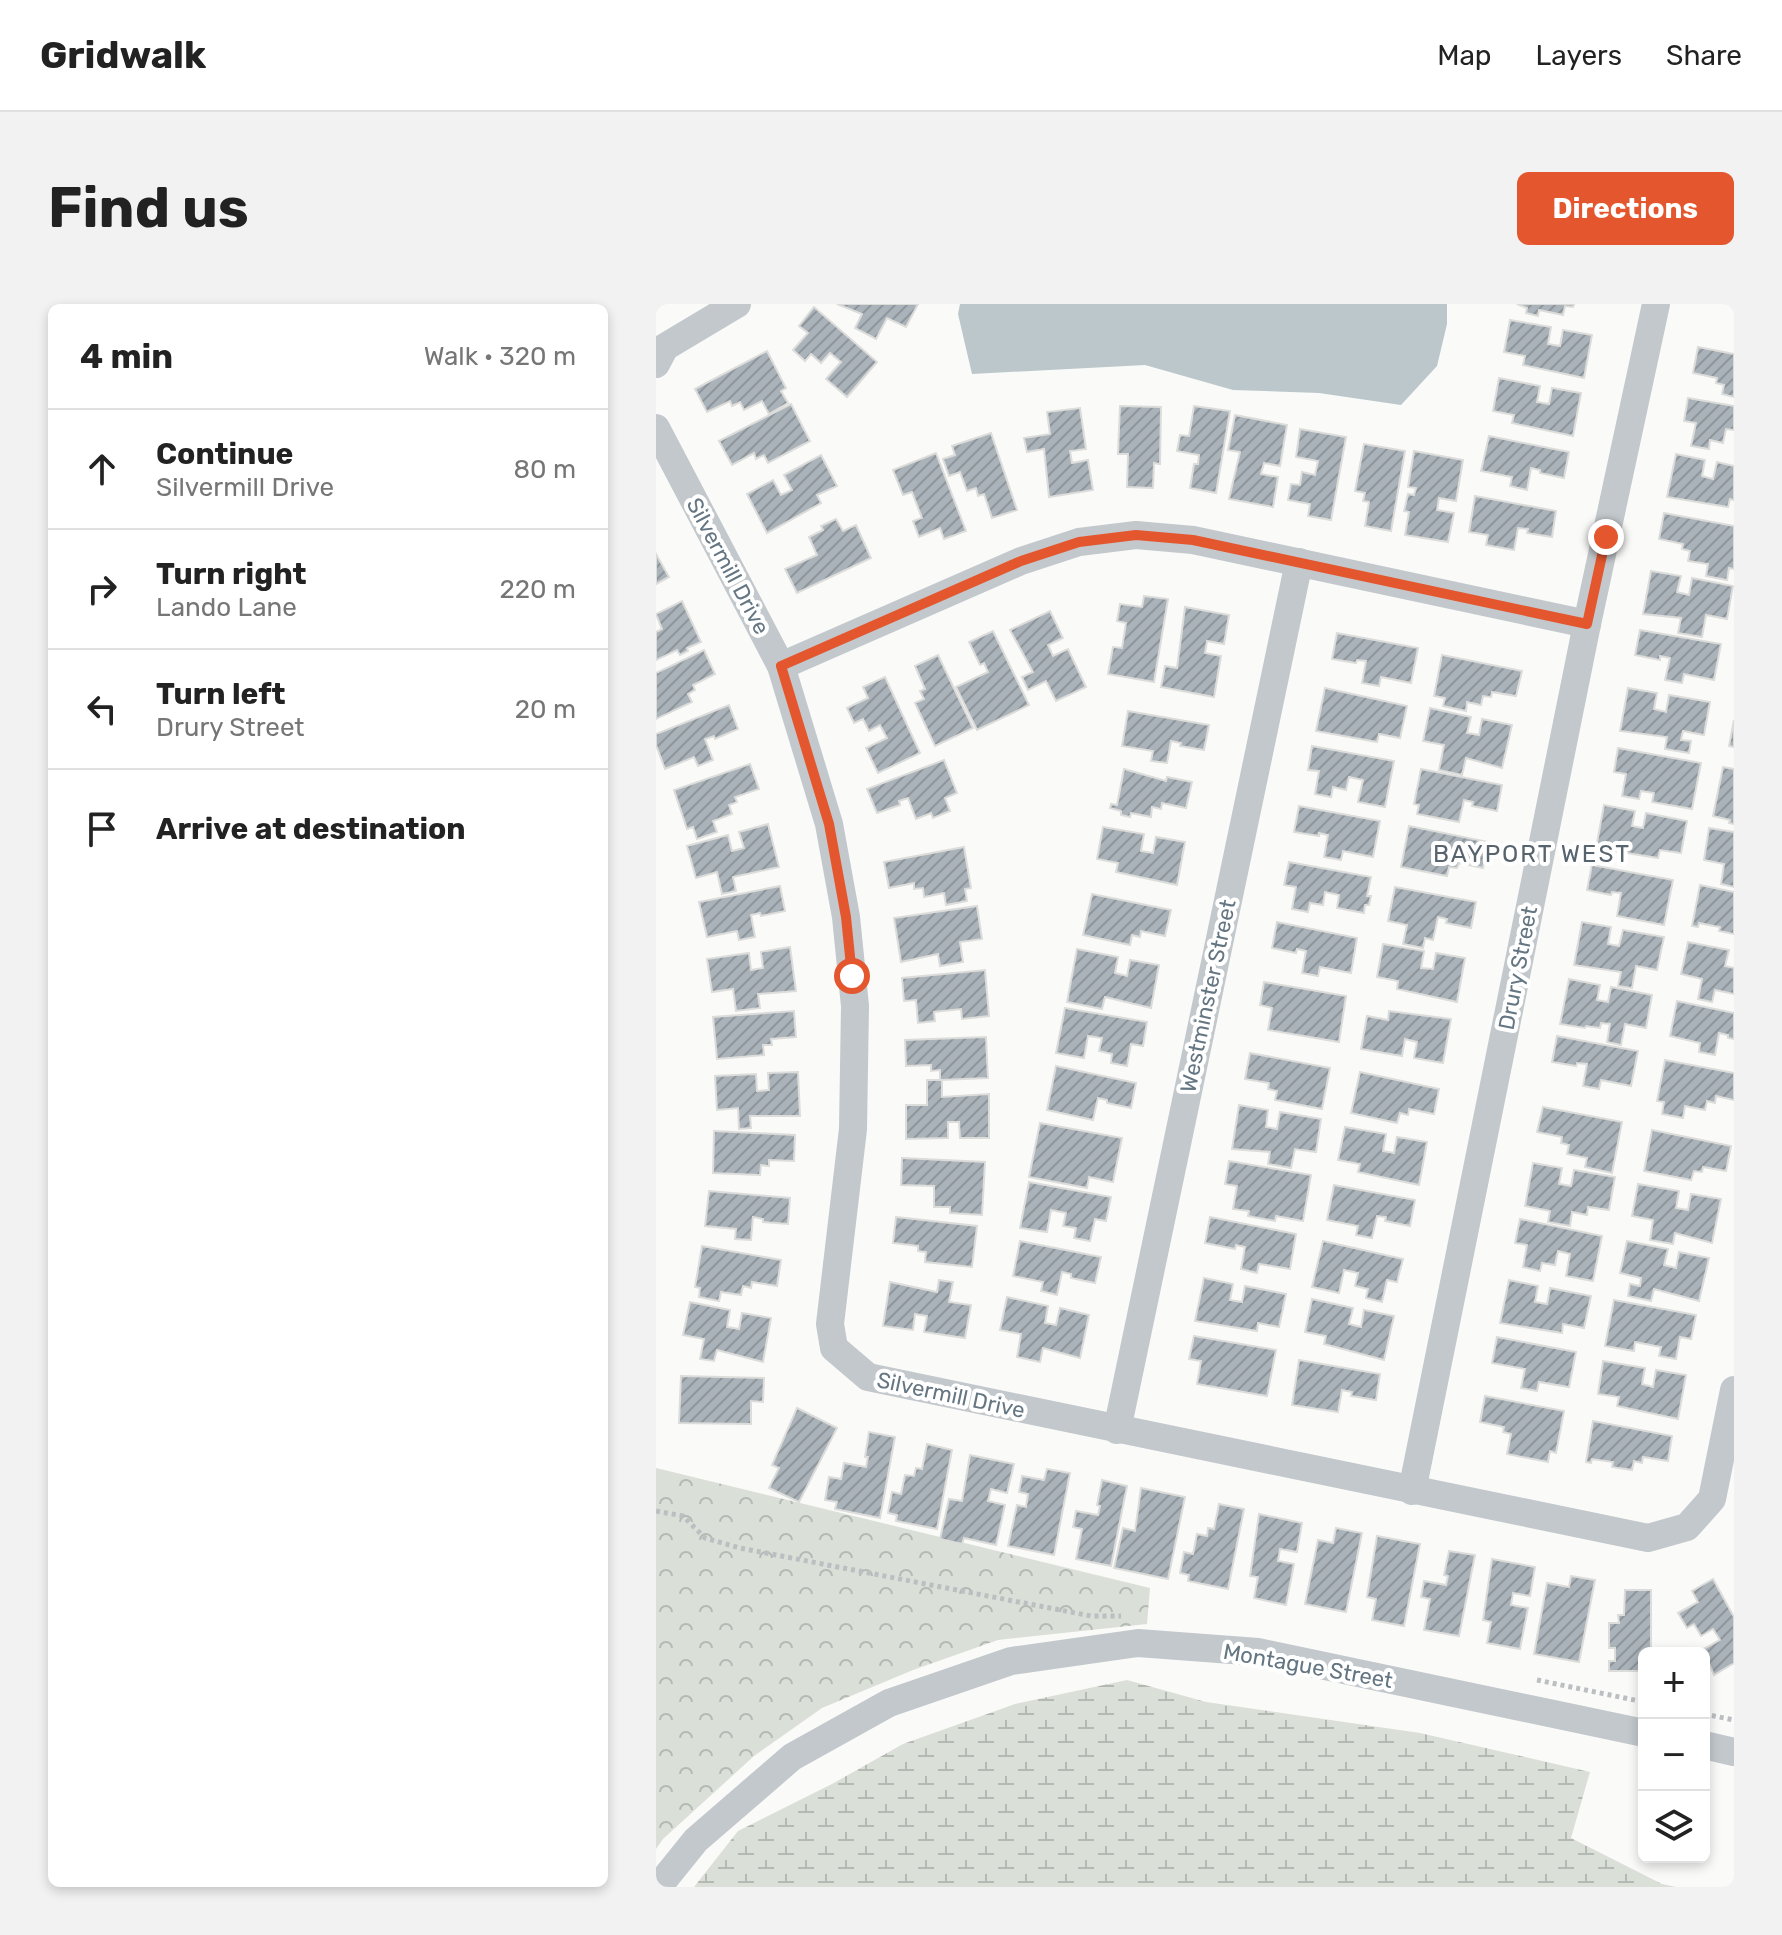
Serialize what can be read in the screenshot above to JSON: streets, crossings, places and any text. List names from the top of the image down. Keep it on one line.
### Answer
{"streets":{"street":["Silvermill Drive","Drury Street","Westminster Street","Montague Street"]},"crossings":[["Silvermill Drive","Drury Street"],["Silvermill Drive","Westminster Street"]],"districts":["BAYPORT WEST"],"page":{"header":"Gridwalk","nav":["Map","Layers","Share"],"buttons":"Directions","title":"Find us","heading":["4 min","Walk · 320 m"],"list":[["Continue","Silvermill Drive","80 m"],["Turn right","Lando Lane","220 m"],["Turn left","Drury Street","20 m"],"Arrive at destination"],"map_buttons":["+","−"]}}
